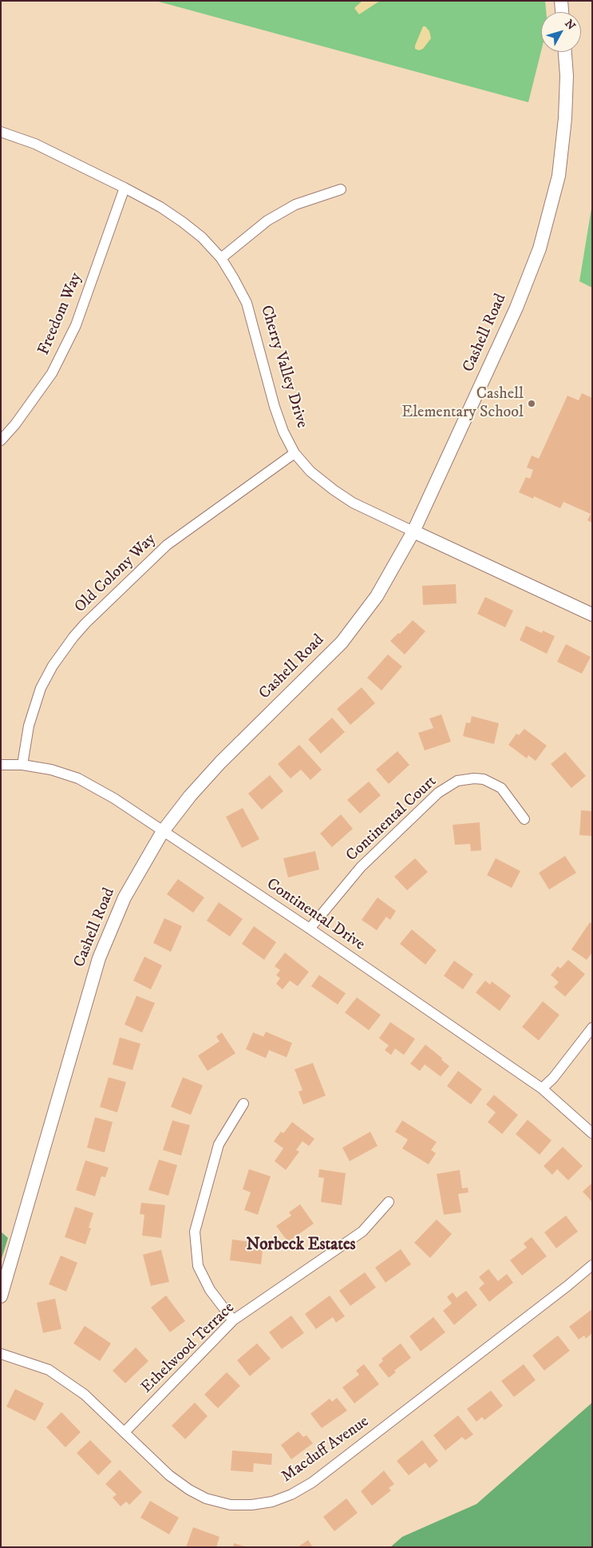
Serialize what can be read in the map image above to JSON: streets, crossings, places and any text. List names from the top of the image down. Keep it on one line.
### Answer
{"streets":{"street":["Freedom Way","Cashell Road","Cherry Valley Drive","Old Colony Way","Continental Court","Continental Drive","Ethelwood Terrace","Macduff Avenue"]},"crossings":[["Freedom Way","Cherry Valley Drive"],["Cashell Road","Cherry Valley Drive"],["Cashell Road","Continental Drive"],["Cherry Valley Drive","Old Colony Way"],["Old Colony Way","Continental Drive"],["Continental Court","Continental Drive"],["Ethelwood Terrace","Macduff Avenue"]],"districts":["Norbeck Estates"],"places":["Cashell Elementary School"],"north":"top right"}
